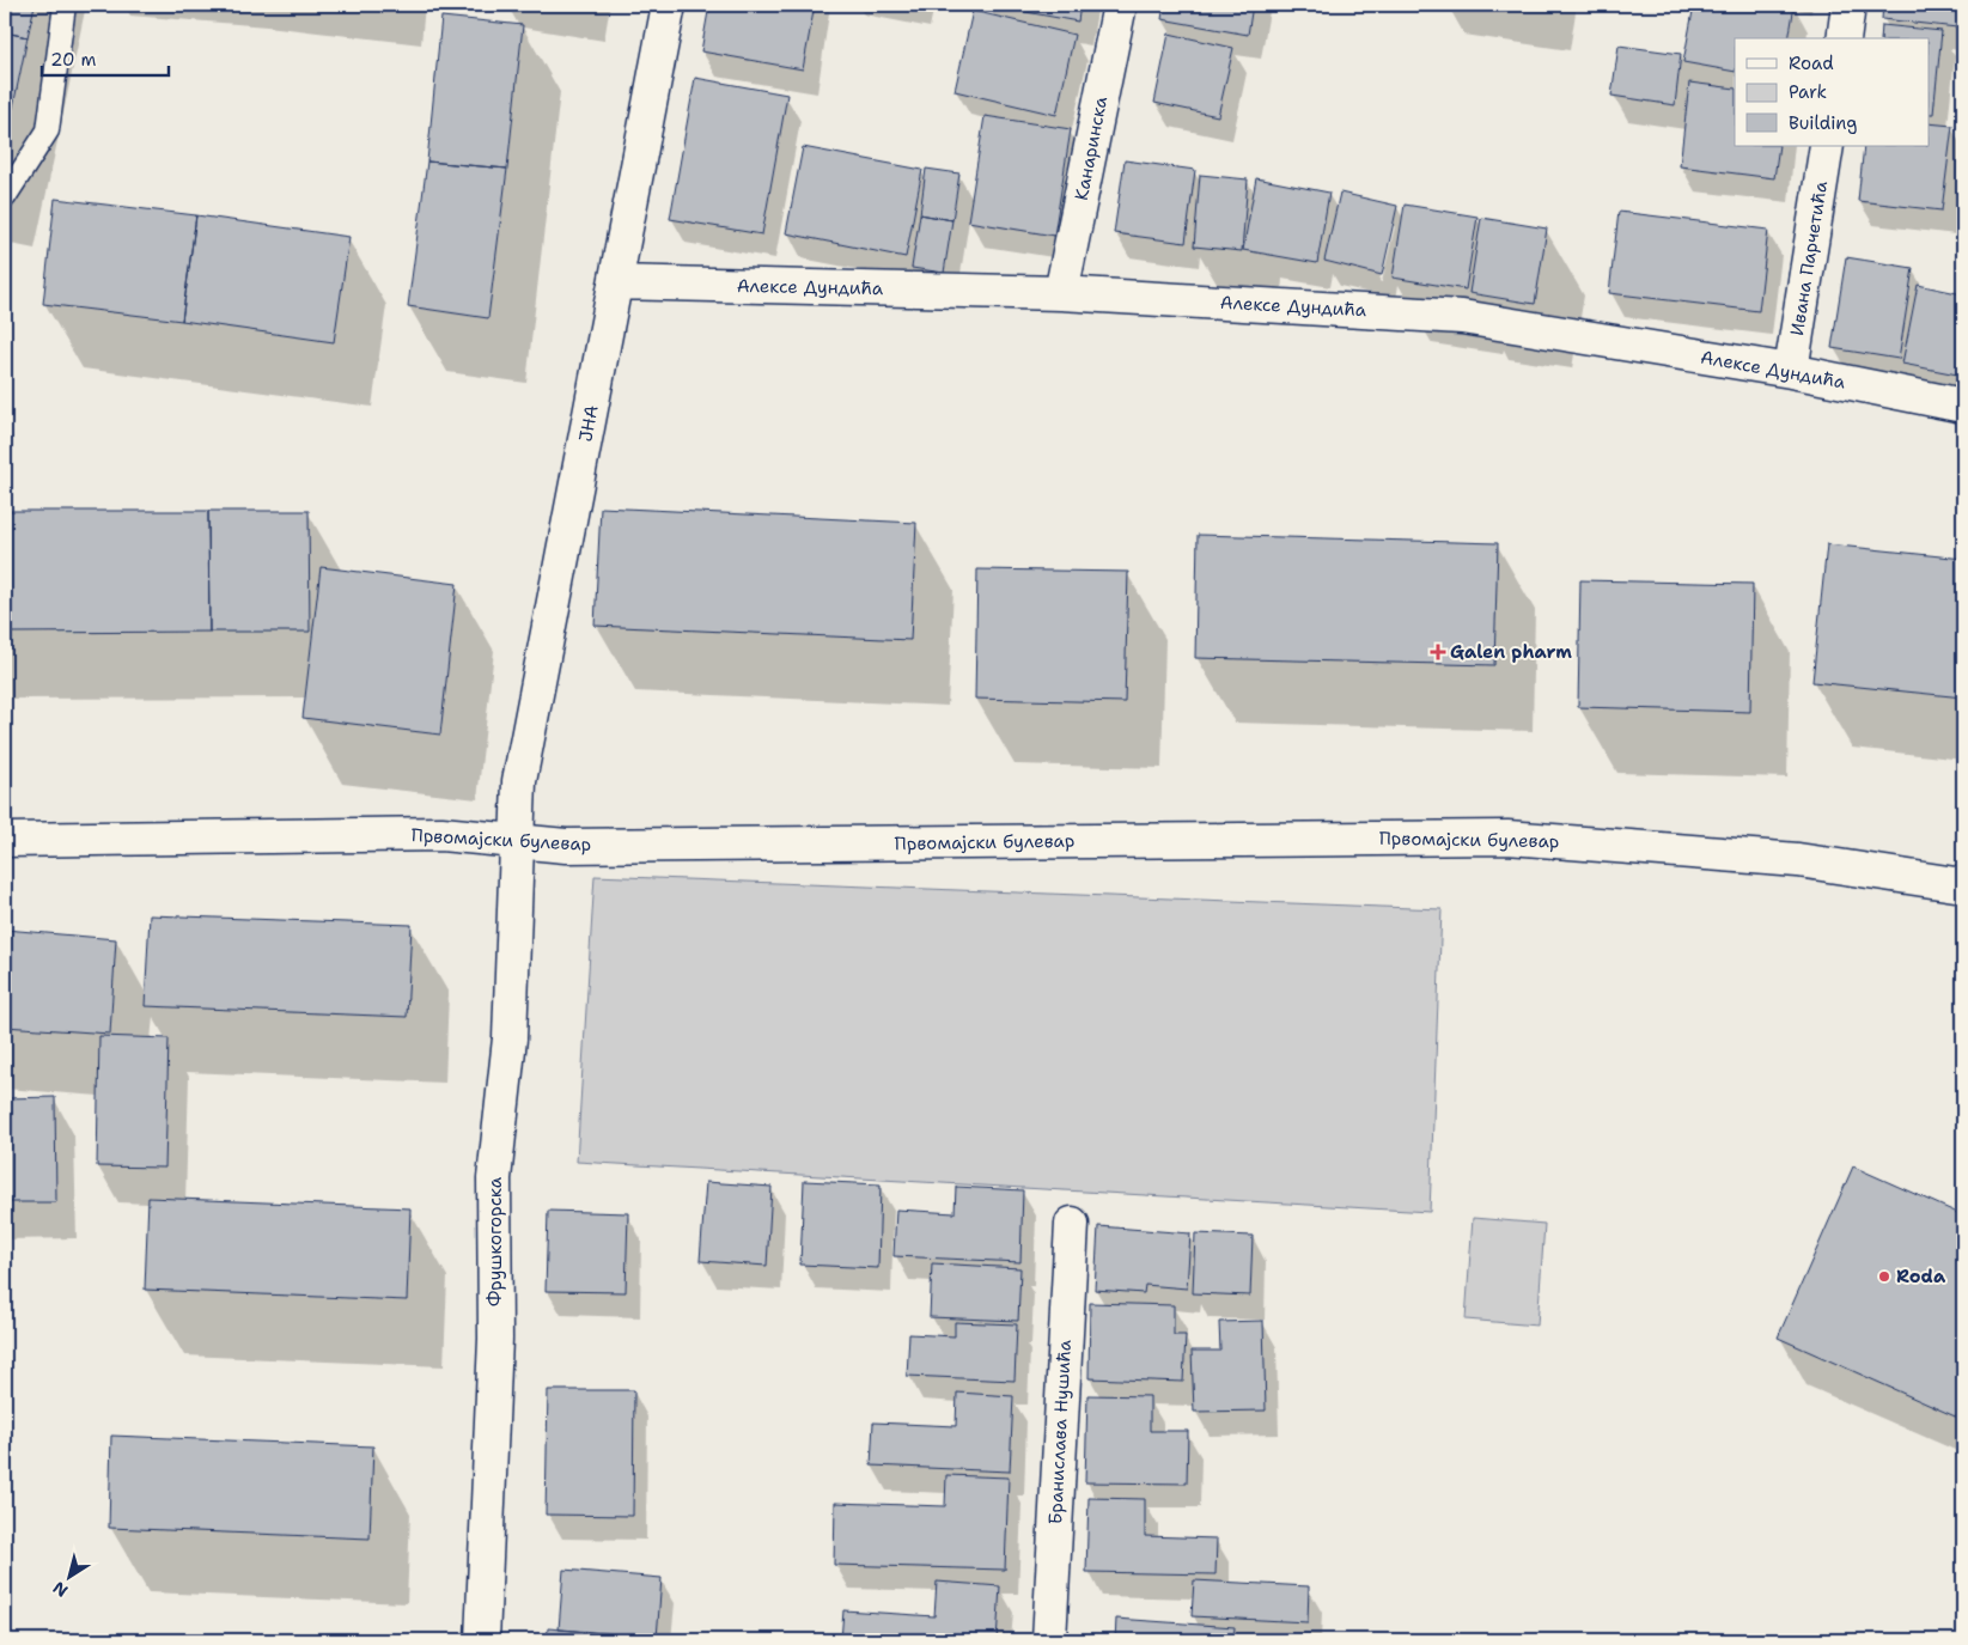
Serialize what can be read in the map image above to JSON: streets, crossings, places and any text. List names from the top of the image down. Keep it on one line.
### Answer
{"streets":{"street":["Канаринска","Ивана Парчетића","Алексе Дундића","ЈНА","Првомајски булевар","Фрушкогорска","Бранислава Нушића"]},"crossings":[["Канаринска","Алексе Дундића"],["Ивана Парчетића","Алексе Дундића"],["Алексе Дундића","ЈНА"],["ЈНА","Првомајски булевар"],["ЈНА","Фрушкогорска"],["Првомајски булевар","Фрушкогорска"]],"places":{"health":["Galen pharm"],"other":["Roda"]},"legend":["Road","Park","Building"],"scale_bar":"20 m","north":"bottom left"}
